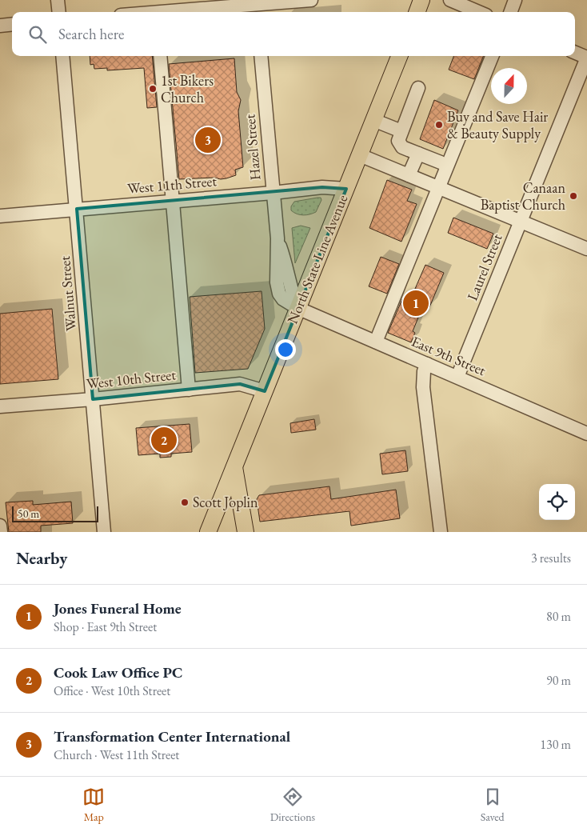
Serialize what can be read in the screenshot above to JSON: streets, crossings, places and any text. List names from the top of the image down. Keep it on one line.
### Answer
{"streets":{"main road":["North State Line Avenue"],"street":["Hazel Street","West 11th Street","Laurel Street","Walnut Street","East 9th Street","West 10th Street"]},"crossings":[["Hazel Street","West 11th Street"],["Hazel Street","North State Line Avenue"],["Hazel Street","East 9th Street"],["West 11th Street","North State Line Avenue"],["West 11th Street","Walnut Street"],["North State Line Avenue","East 9th Street"],["North State Line Avenue","West 10th Street"],["Laurel Street","East 9th Street"],["Walnut Street","West 10th Street"]],"places":["1st Bikers Church","Buy and Save Hair & Beauty Supply","Canaan Baptist Church","Scott Joplin"],"scale_bar":"50 m","north":"top","page":{"search":"Search here","pins":["3","1","2"],"scale":"50 m","heading":["Nearby","3 results"],"list":[{"mark":"1","name":"Jones Funeral Home","note":"Shop · East 9th Street","value":"80 m"},{"mark":"2","name":"Cook Law Office PC","note":"Office · West 10th Street","value":"90 m"},{"mark":"3","name":"Transformation Center International","note":"Church · West 11th Street","value":"130 m"}],"nav":["Map","Directions","Saved"]}}
